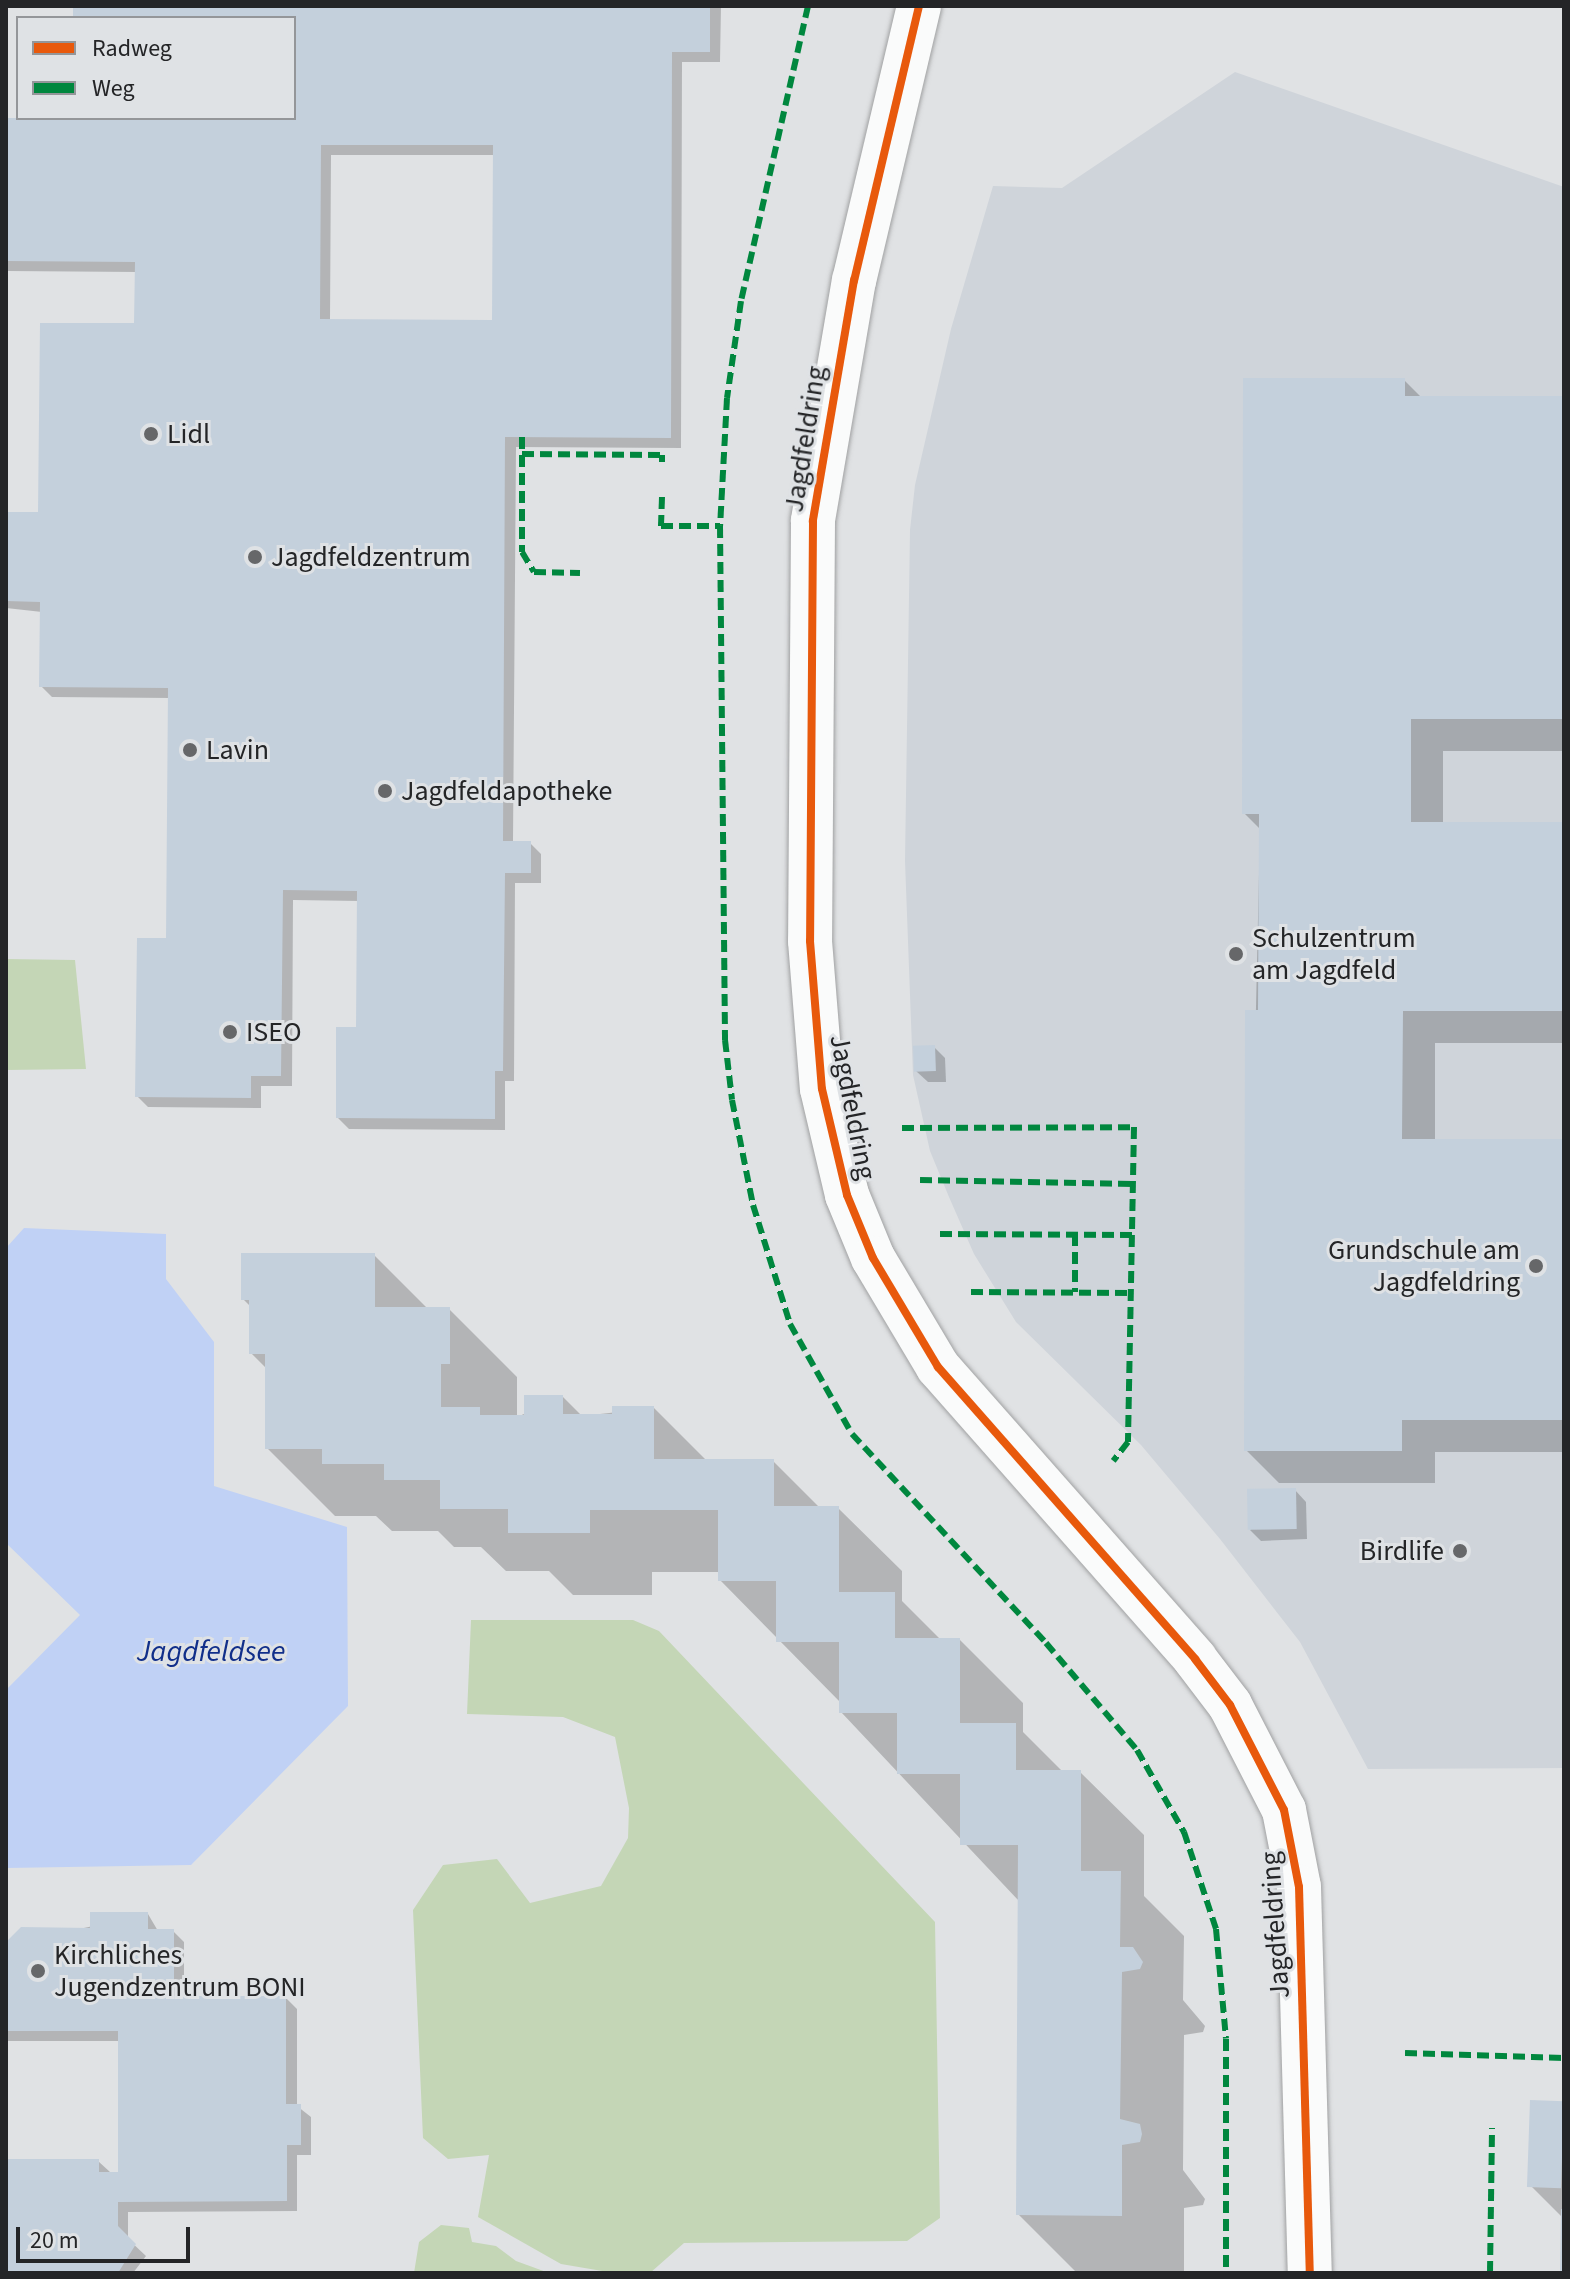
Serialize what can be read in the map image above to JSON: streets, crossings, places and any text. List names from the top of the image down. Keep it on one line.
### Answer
{"streets":{"street":["Jagdfeldring"]},"water":["Jagdfeldsee"],"places":["Lidl","Jagdfeldzentrum","Lavin","Jagdfeldapotheke","Schulzentrum am Jagdfeld","ISEO","Grundschule am Jagdfeldring","Birdlife","Kirchliches Jugendzentrum BONI"],"legend":["Radweg","Weg"],"scale_bar":"20 m"}
